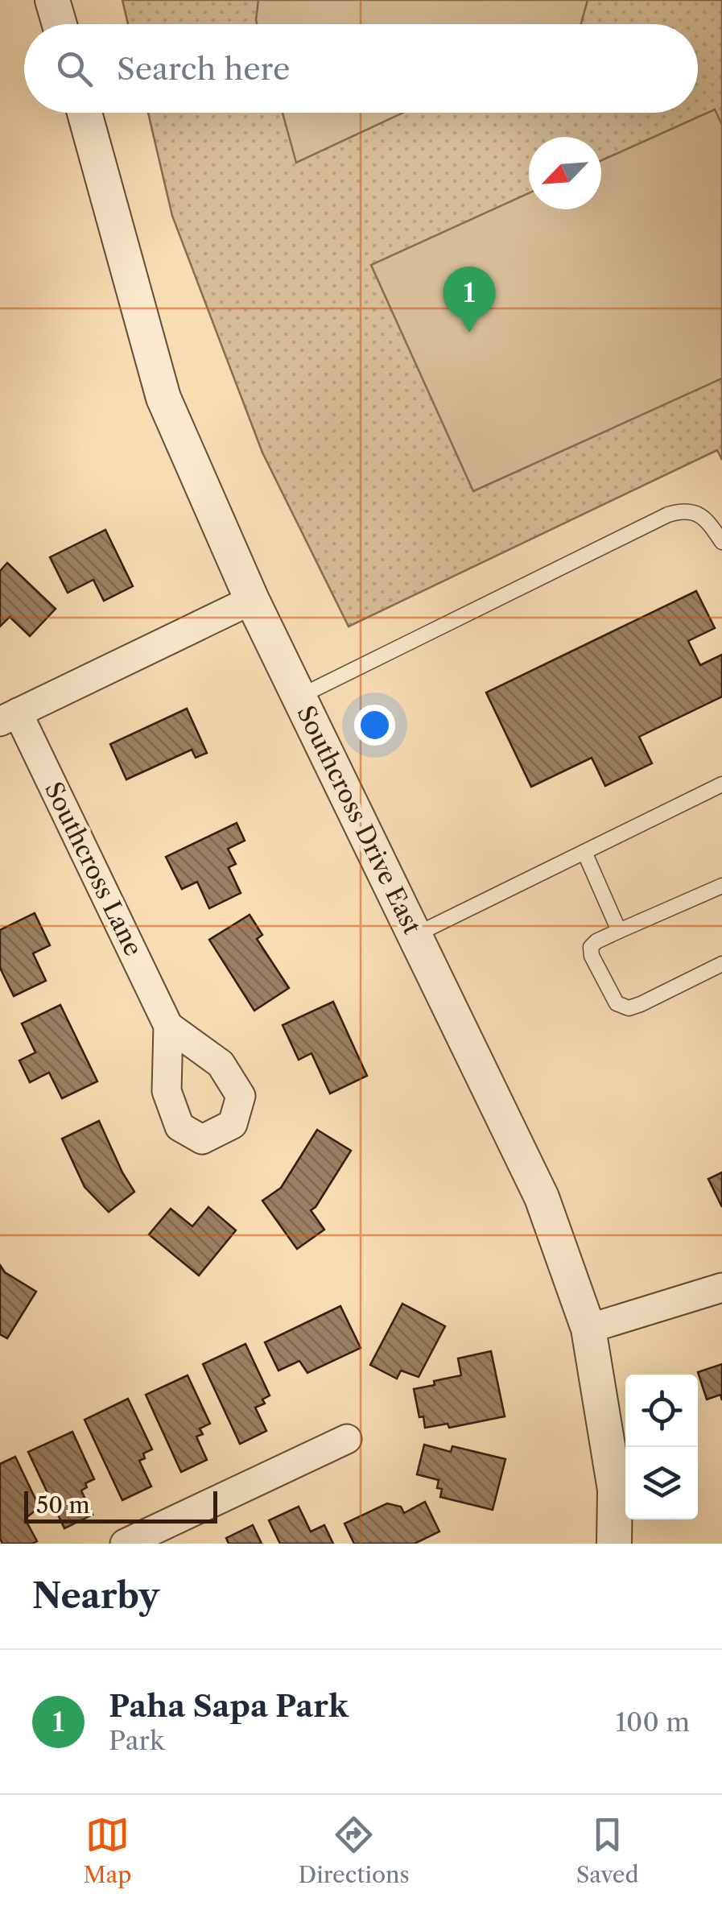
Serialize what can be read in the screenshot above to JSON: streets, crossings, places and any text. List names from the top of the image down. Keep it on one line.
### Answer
{"streets":{"street":["Southcross Drive East","Southcross Lane"]},"crossings":[["Southcross Drive East","Southcross Lane"]],"scale_bar":"50 m","north":"bottom left","page":{"search":"Search here","pins":"1","scale":"50 m","heading":"Nearby","list":[{"mark":"1","name":"Paha Sapa Park","note":"Park","value":"100 m"}],"nav":["Map","Directions","Saved"]}}
